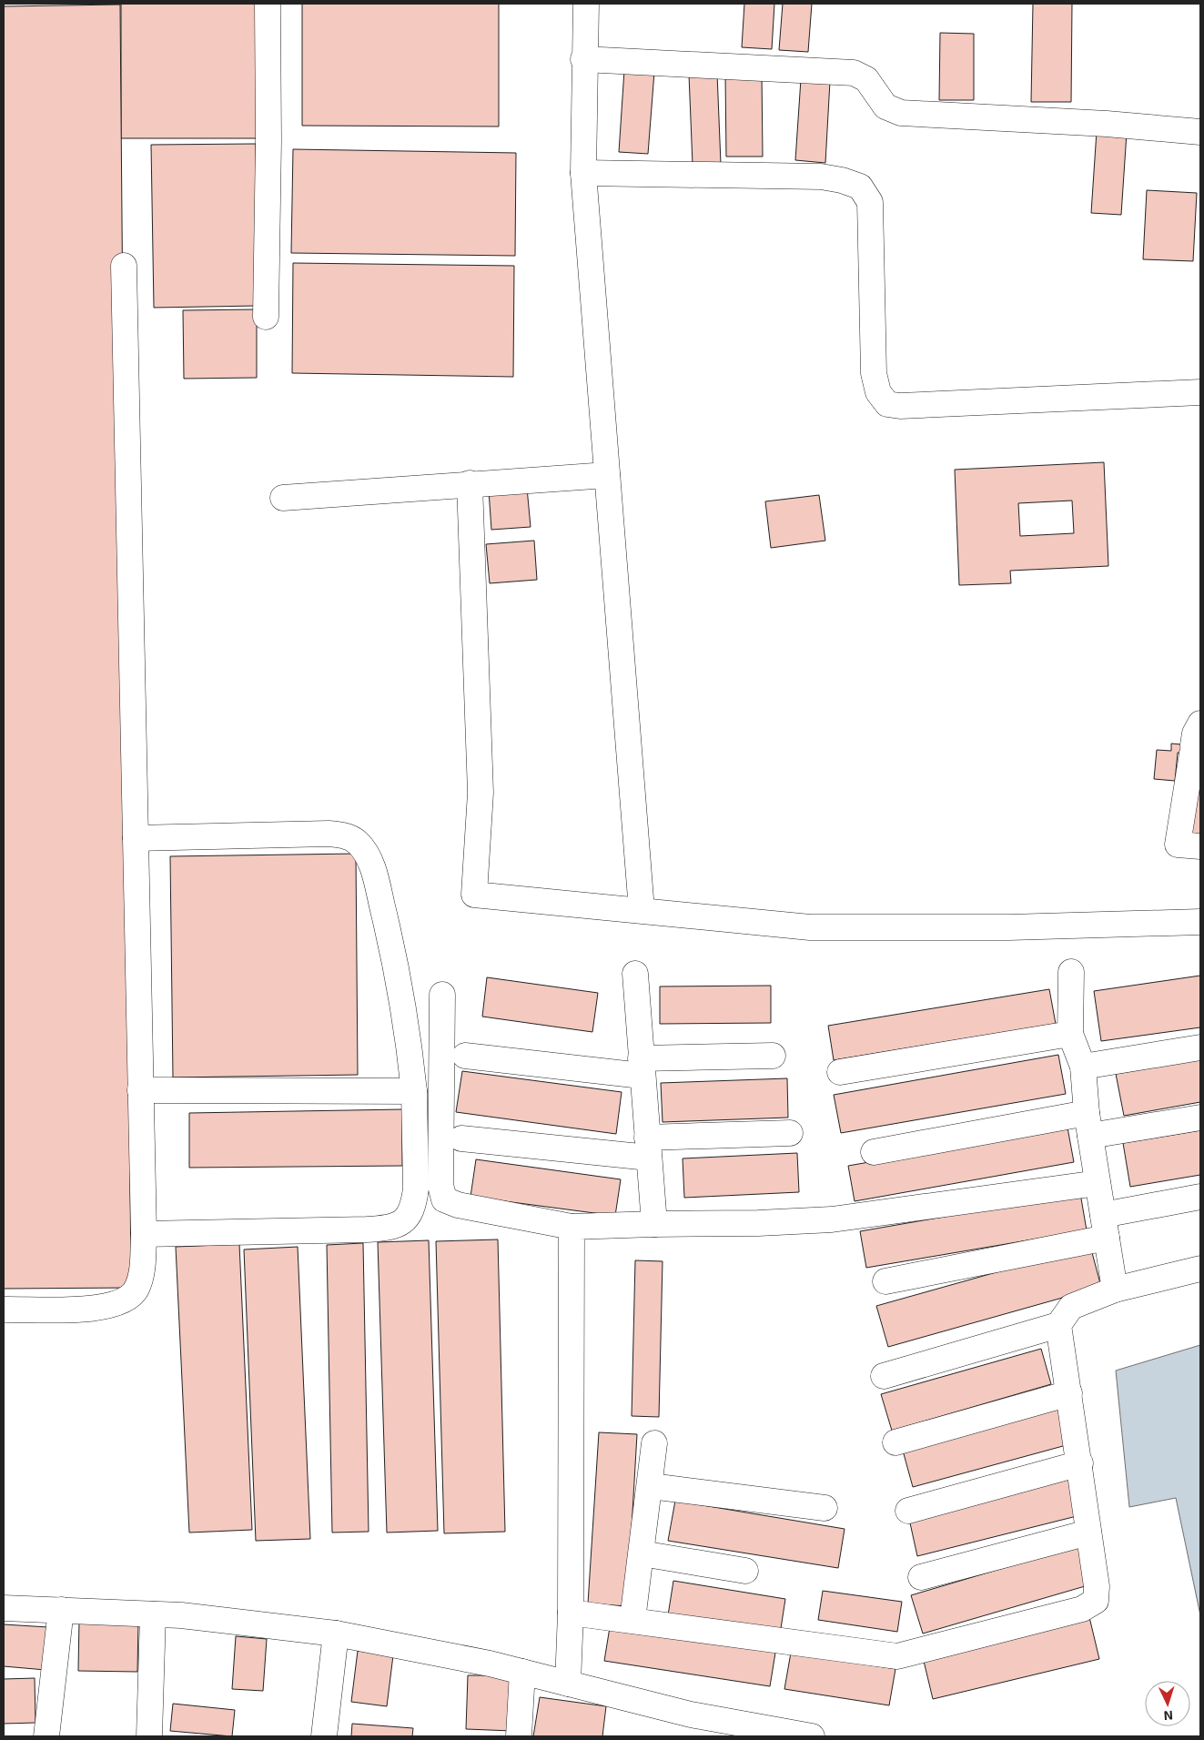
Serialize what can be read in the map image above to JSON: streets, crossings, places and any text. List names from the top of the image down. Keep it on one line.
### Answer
{"north":"bottom"}
